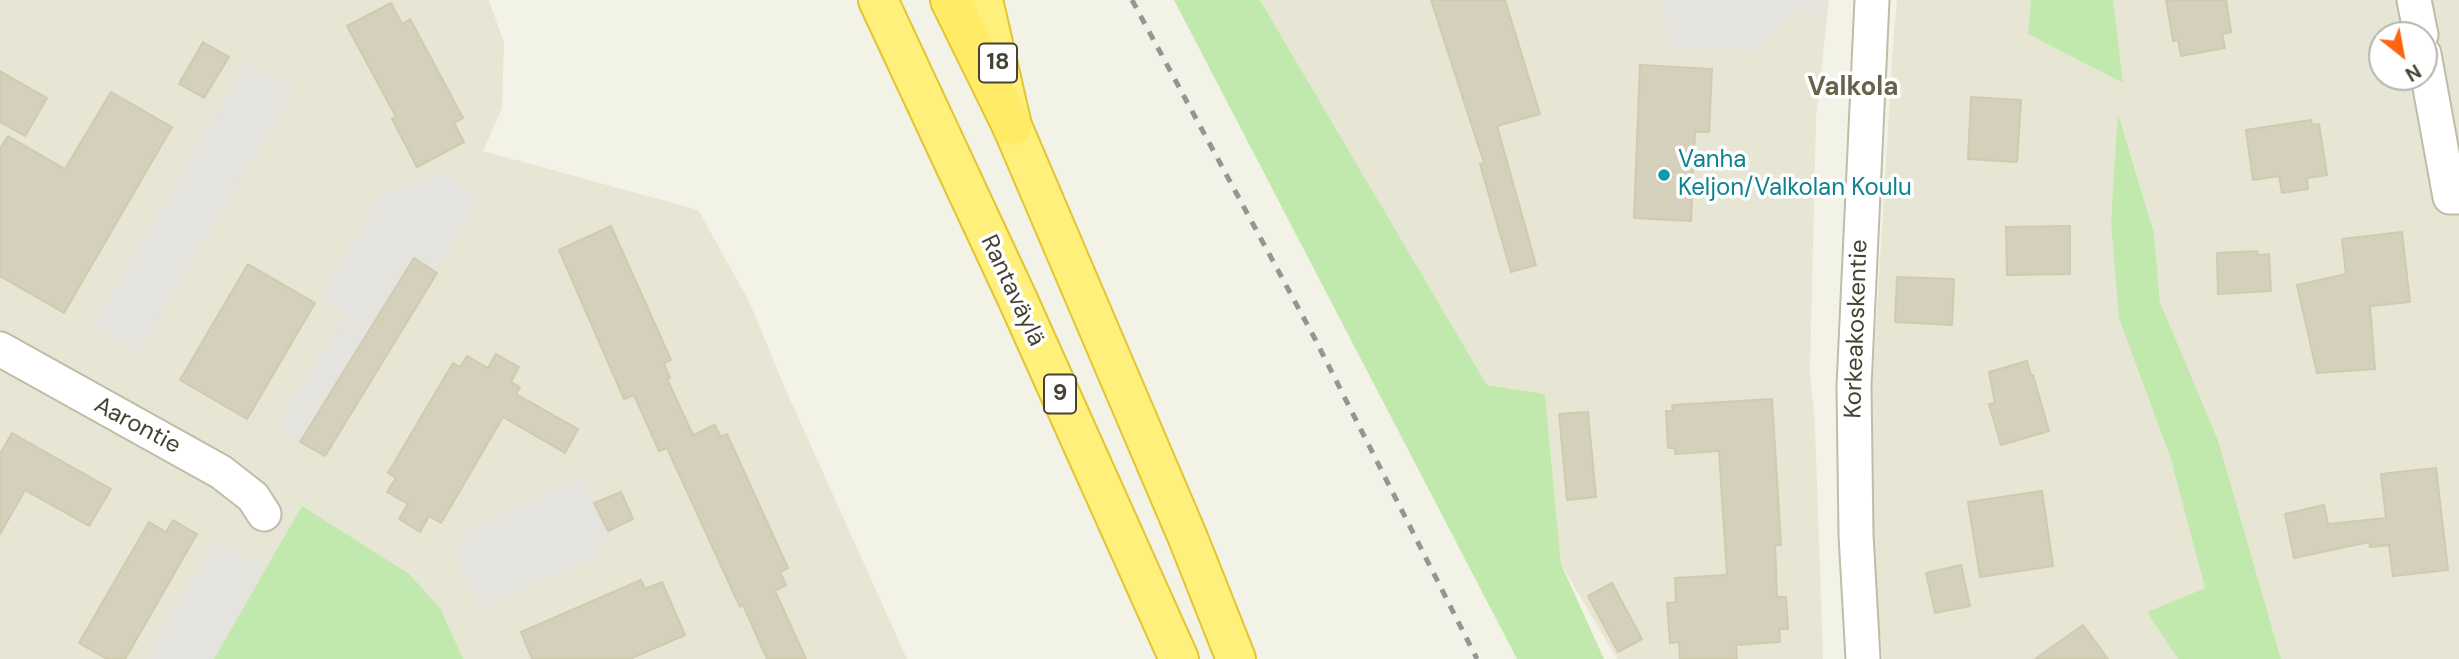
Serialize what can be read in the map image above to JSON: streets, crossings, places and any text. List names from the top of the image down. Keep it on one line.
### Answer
{"streets":{"highway":["18","Rantaväylä","9"],"street":["Korkeakoskentie","Aarontie"]},"districts":["Valkola"],"places":["Vanha Keljon/Valkolan Koulu"],"north":"bottom right"}
